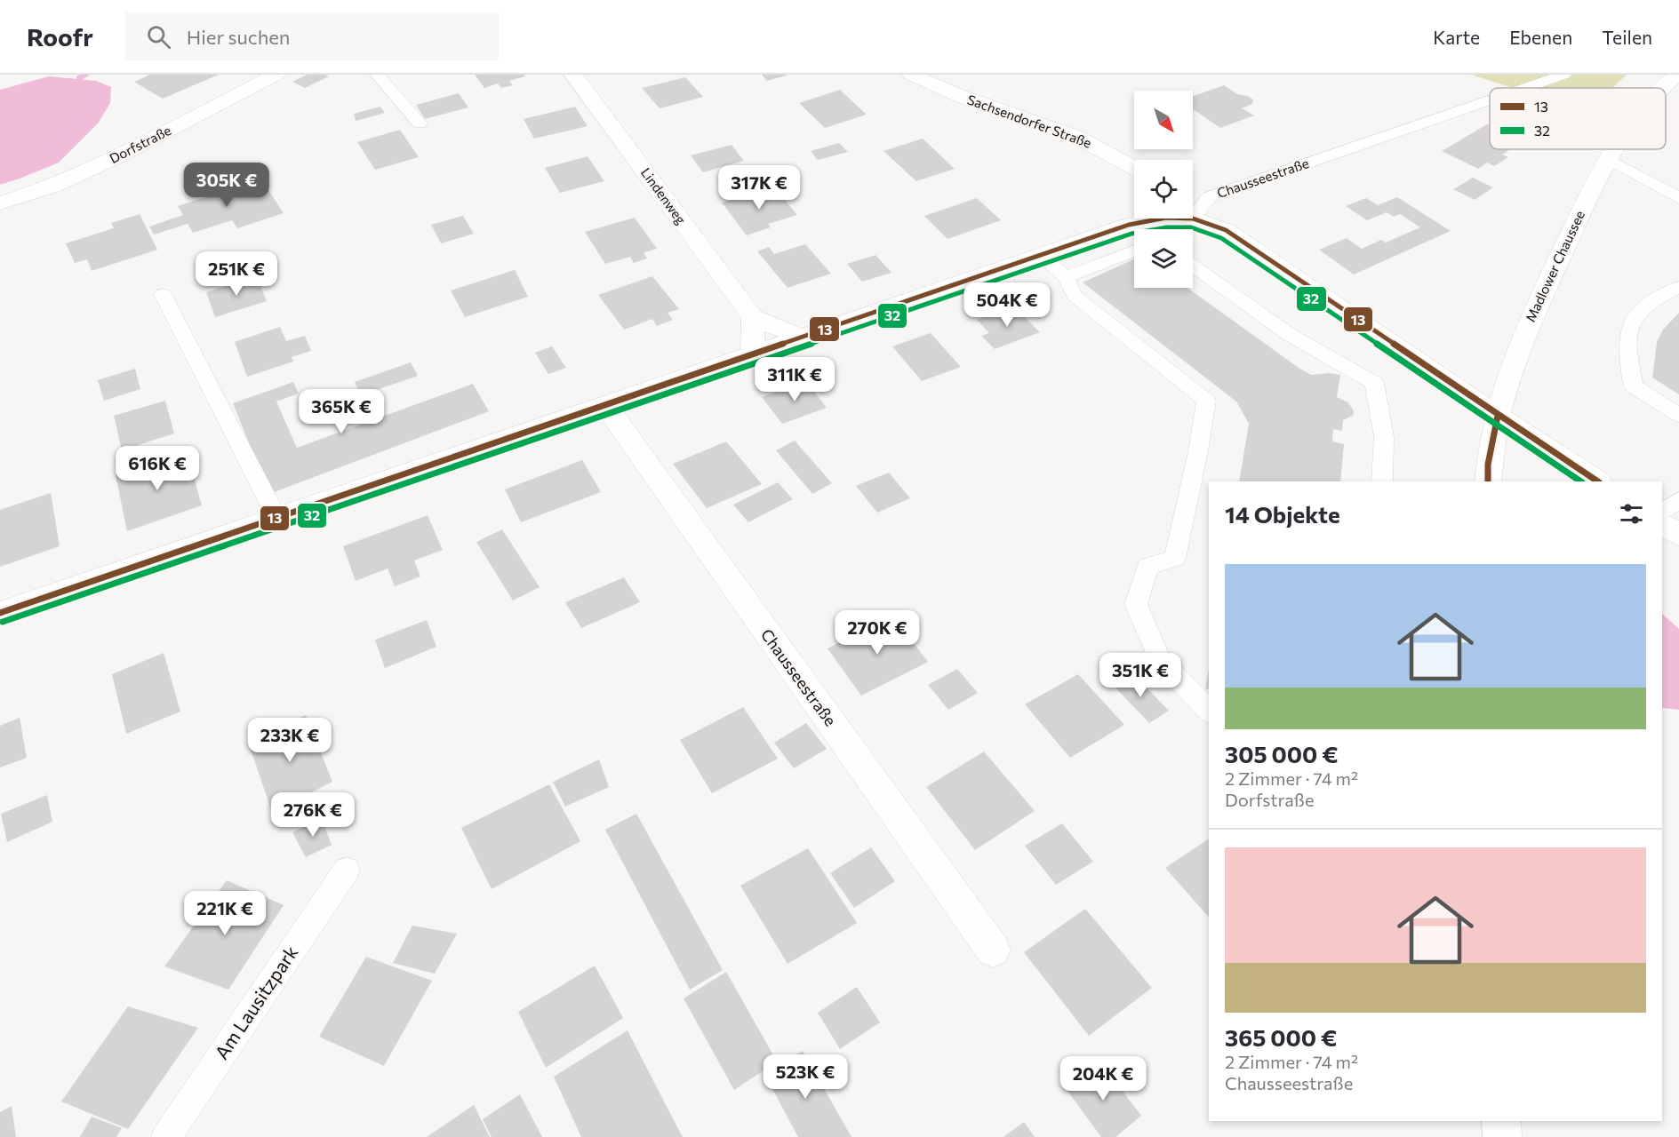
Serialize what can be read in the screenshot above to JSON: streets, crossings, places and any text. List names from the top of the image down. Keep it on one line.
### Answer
{"streets":{"street":["Sachsendorfer Straße","Dorfstraße","Chausseestraße","Lindenweg","Madlower Chaussee"],"lane":["Am Lausitzpark"]},"lines":["transit line 13","transit line 32"],"legend":["13","32"],"north":"bottom right","page":{"header":"Roofr","search":"Hier suchen","nav":["Karte","Ebenen","Teilen"],"price":["305K €","317K €","251K €","504K €","311K €","365K €","616K €","270K €","351K €","233K €","276K €","221K €","523K €","204K €"],"heading":"14 Objekte","list":[{"name":"305 000 €","note":"2 Zimmer · 74 m² · Dorfstraße"},{"name":"365 000 €","note":"2 Zimmer · 74 m² · Chausseestraße"}]}}
